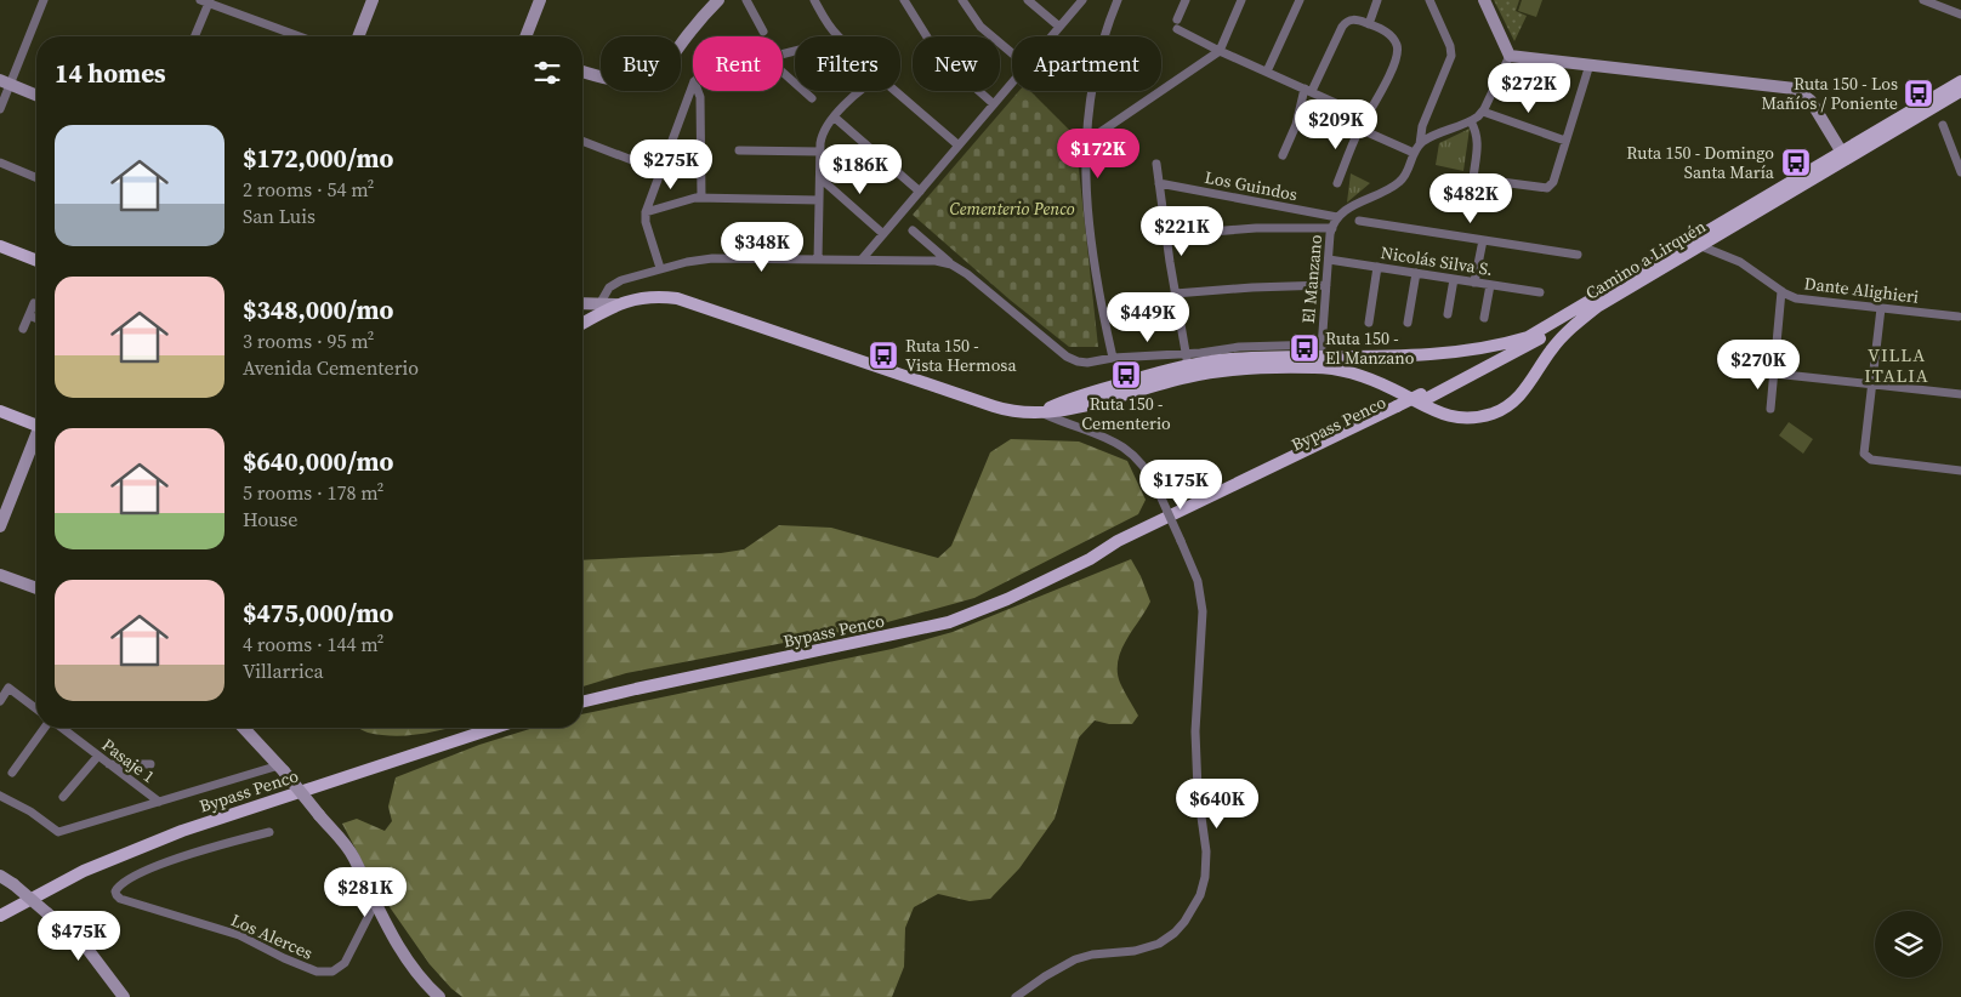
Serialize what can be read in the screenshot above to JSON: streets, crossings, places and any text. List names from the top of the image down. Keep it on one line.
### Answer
{"streets":{"main road":["Camino a Lirquén","Bypass Penco"],"street":["Los Guindos","Nicolás Silva S.","El Manzano","Dante Alighieri","Pasaje 1","Los Alerces"]},"crossings":[["Los Guindos","El Manzano"],["Camino a Lirquén","El Manzano"],["Camino a Lirquén","Dante Alighieri"],["Camino a Lirquén","Bypass Penco"],["Nicolás Silva S.","El Manzano"]],"districts":["VILLA ITALIA"],"parks":["Cementerio Penco"],"places":{"bus stop":["Ruta 150 - Los Mañíos / Poniente","Ruta 150 - Domingo Santa María","Ruta 150 - El Manzano","Ruta 150 - Vista Hermosa","Ruta 150 - Cementerio"]},"page":{"chip":["Buy","Rent","Filters","New","Apartment"],"heading":"14 homes","price":["$272K","$209K","$172K","$275K","$186K","$482K","$221K","$348K","$449K","$270K","$175K","$640K","$281K","$475K"],"list":[{"name":"$172,000/mo","note":"2 rooms · 54 m² · San Luis"},{"name":"$348,000/mo","note":"3 rooms · 95 m² · Avenida Cementerio"},{"name":"$640,000/mo","note":"5 rooms · 178 m² · House"},{"name":"$475,000/mo","note":"4 rooms · 144 m² · Villarrica"}]}}
